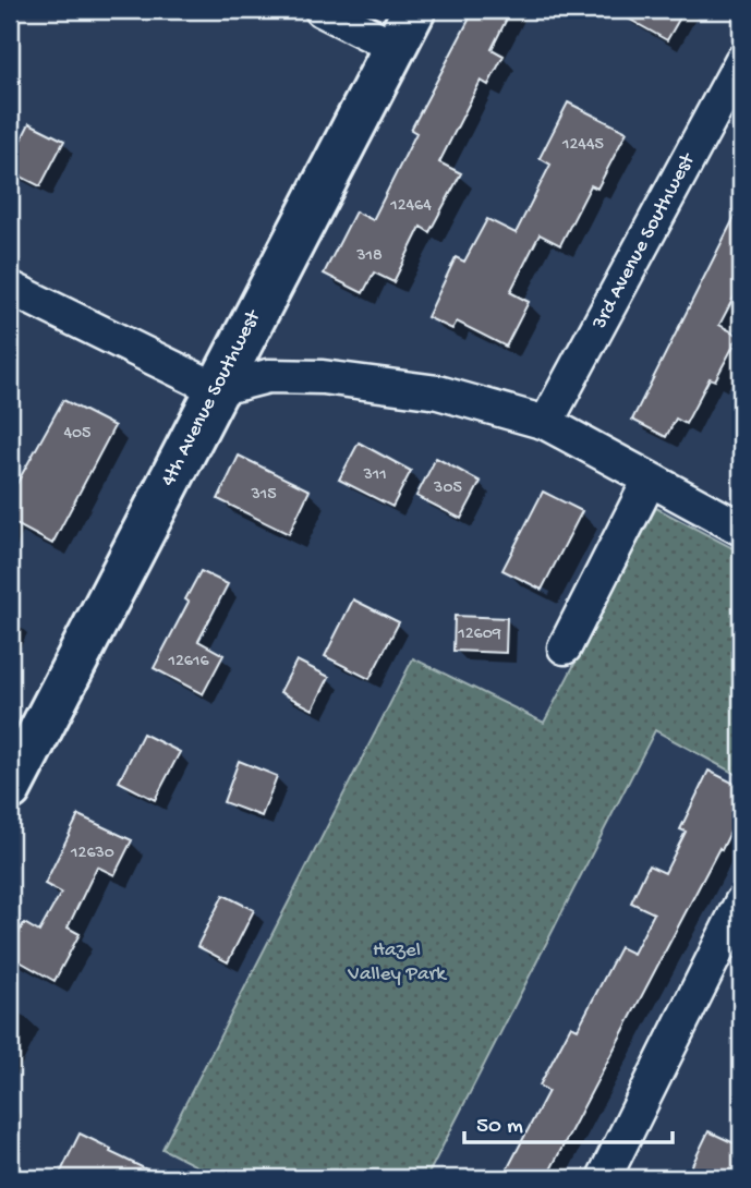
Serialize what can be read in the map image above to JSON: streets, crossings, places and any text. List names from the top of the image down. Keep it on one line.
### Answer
{"streets":{"street":["3rd Avenue Southwest","4th Avenue Southwest"]},"parks":["Hazel Valley Park"],"house_numbers":["12445","12464","318","405","311","305","315","12609","12616","12630"],"scale_bar":"50 m"}
